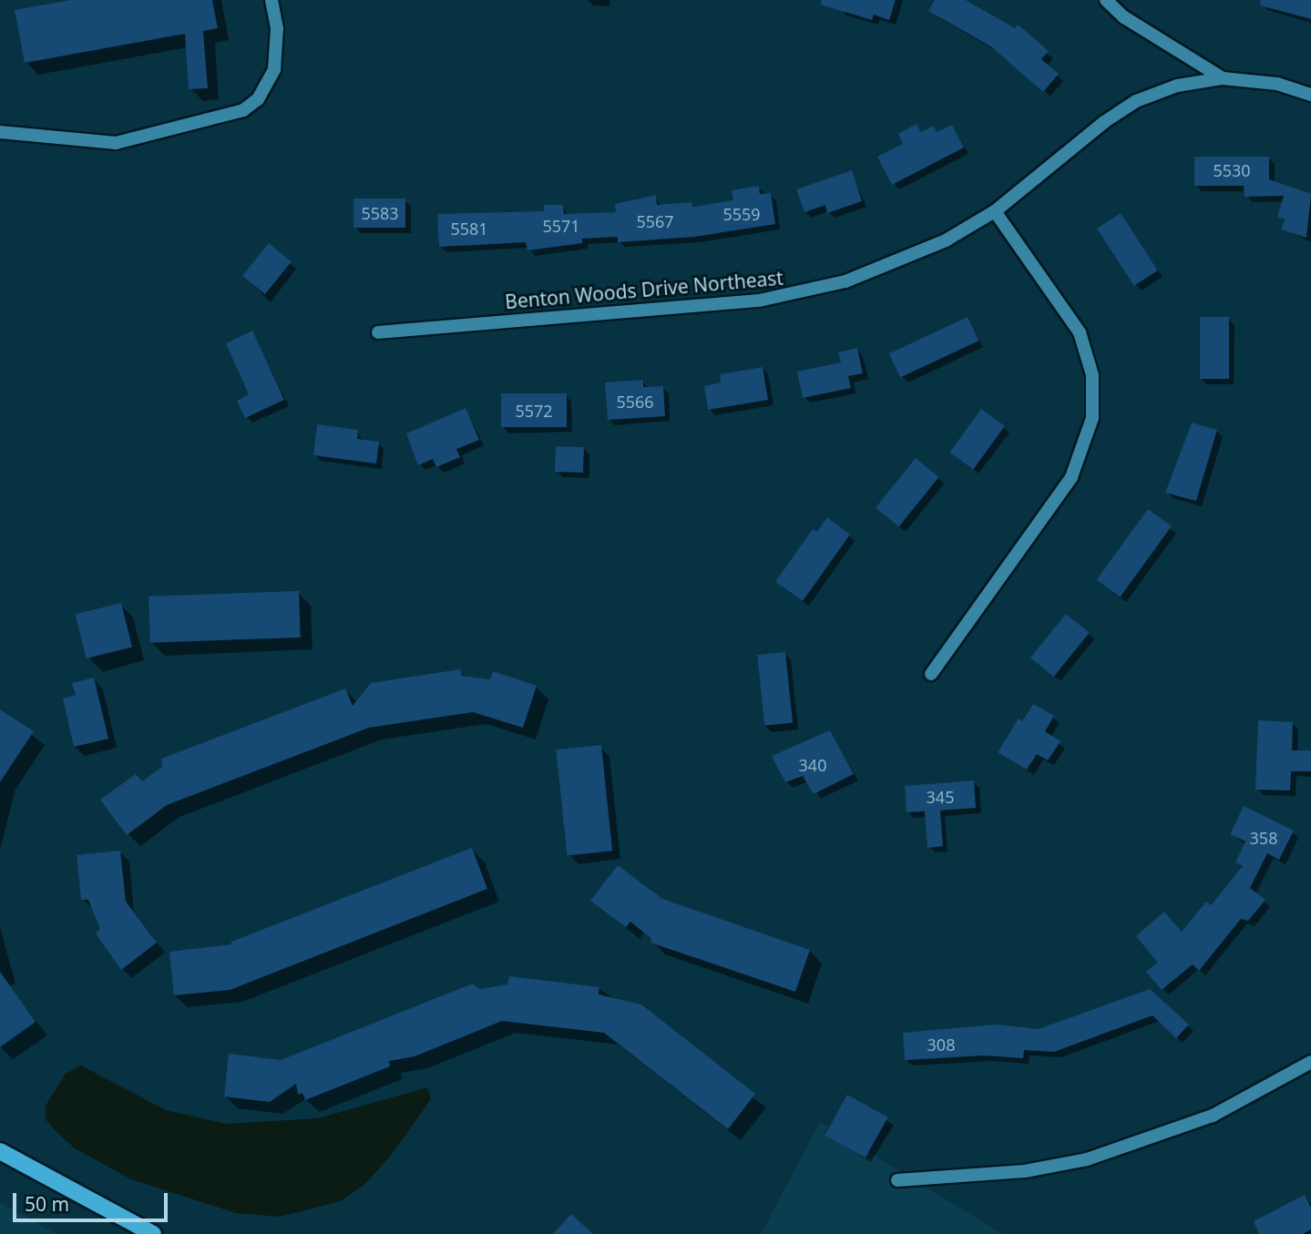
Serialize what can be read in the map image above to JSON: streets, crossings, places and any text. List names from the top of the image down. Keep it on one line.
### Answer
{"streets":{"street":["Benton Woods Drive Northeast"]},"house_numbers":["5530","5583","5559","5567","5571","5581","5566","5572","340","345","358","308"],"scale_bar":"50 m"}
